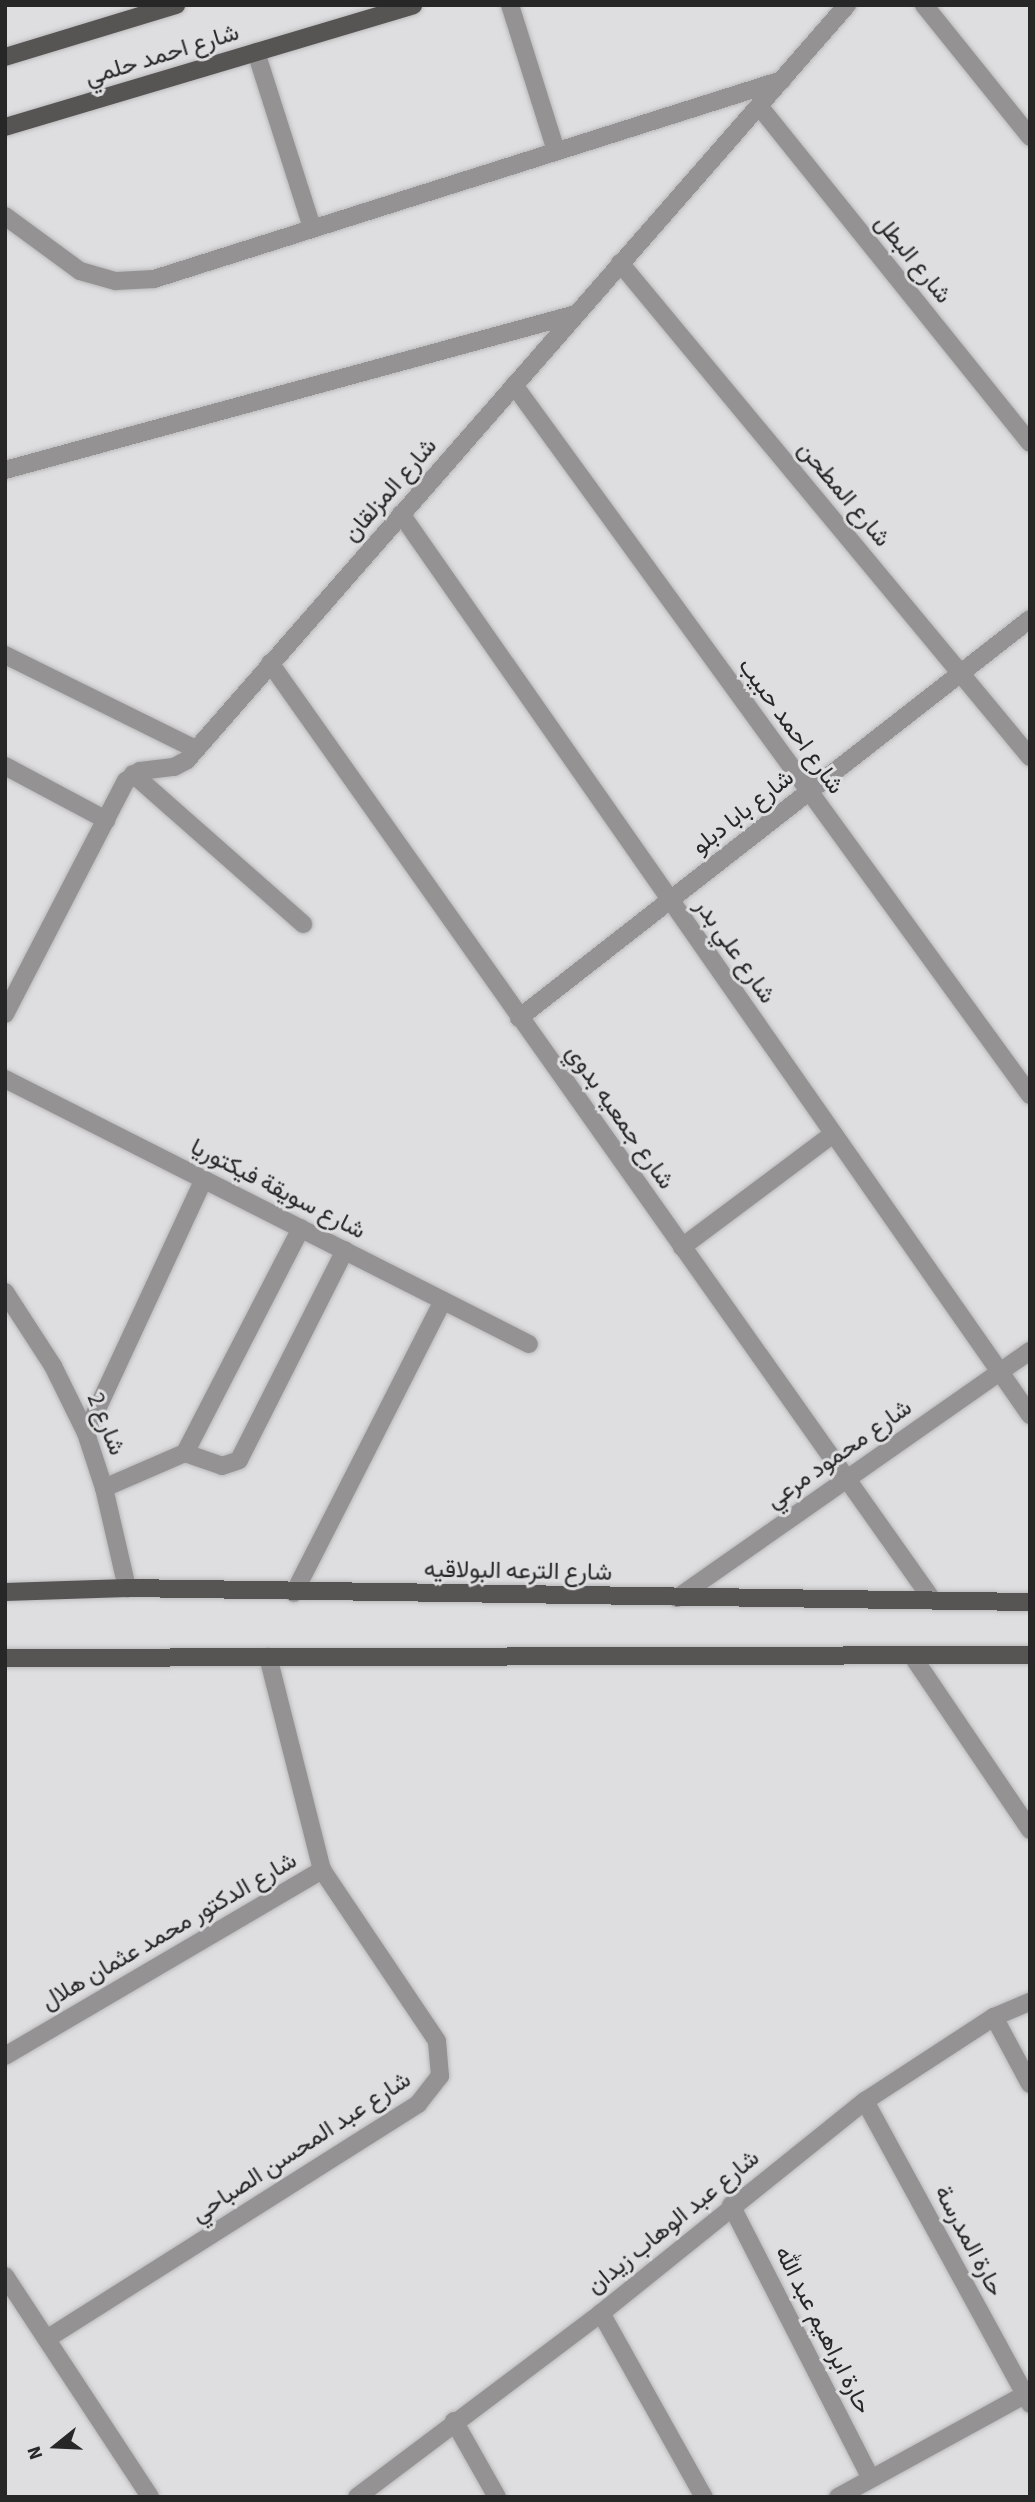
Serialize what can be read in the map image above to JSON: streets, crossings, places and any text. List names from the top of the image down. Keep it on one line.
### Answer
{"streets":{"main road":["شارع احمد حلمي","شارع الترعه البولاقيه"],"street":["شارع البطل","شارع المزلقان","شارع المطحن","شارع احمد حبيب","شارع بابا دبلو","شارع علي بدر","شارع جمعيه بدوي","شارع سويقة فيكتوريا","شارع 2","شارع محمود مرعي","شارع الدكتور محمد عثمان هلال","شارع عبد المحسن الصباحي","شارع عبد الوهاب زيدان","حارة المدرسة","حارة ابراهيم عبد الله"]},"crossings":[["شارع البطل","شارع المزلقان"],["شارع المزلقان","شارع المطحن"],["شارع المزلقان","شارع احمد حبيب"],["شارع المزلقان","شارع علي بدر"],["شارع المزلقان","شارع جمعيه بدوي"],["شارع المطحن","شارع بابا دبلو"],["شارع احمد حبيب","شارع بابا دبلو"],["شارع بابا دبلو","شارع علي بدر"],["شارع بابا دبلو","شارع جمعيه بدوي"],["شارع علي بدر","شارع محمود مرعي"],["شارع جمعيه بدوي","شارع محمود مرعي"],["شارع جمعيه بدوي","شارع الترعه البولاقيه"],["شارع 2","شارع الترعه البولاقيه"],["شارع محمود مرعي","شارع الترعه البولاقيه"],["شارع الدكتور محمد عثمان هلال","شارع عبد المحسن الصباحي"],["شارع عبد الوهاب زيدان","حارة المدرسة"],["شارع عبد الوهاب زيدان","حارة ابراهيم عبد الله"]],"north":"left"}
